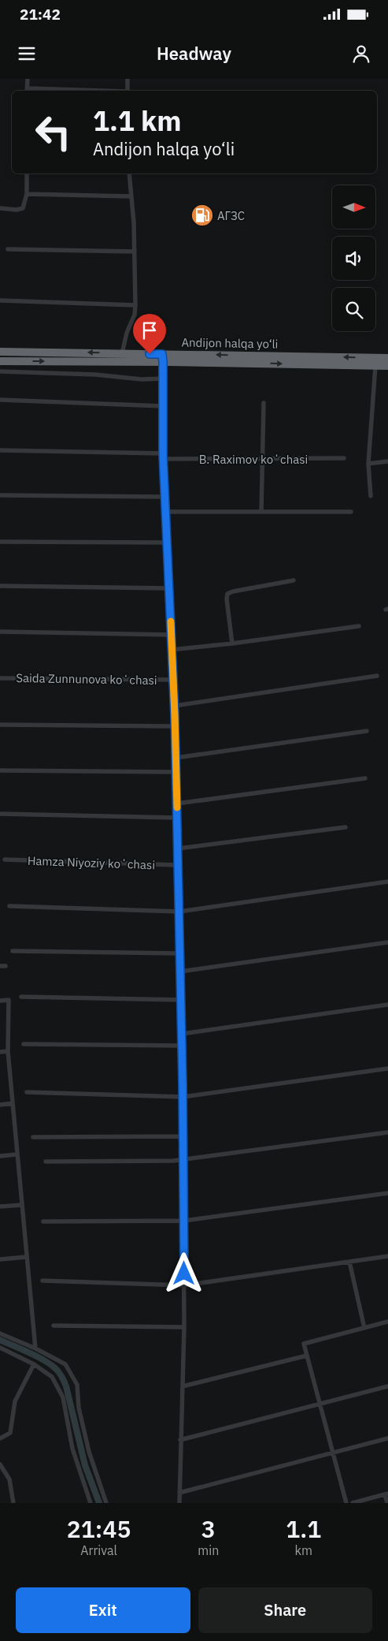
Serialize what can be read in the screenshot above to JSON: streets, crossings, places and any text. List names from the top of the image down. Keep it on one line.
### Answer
{"streets":{"highway":["Andijon halqa yo‘li"],"street":["B. Raximov koʻchasi","Saida Zunnunova koʻchasi","Hamza Niyoziy koʻchasi"]},"places":{"fuel station":["АГЗС"]},"north":"right","page":{"status":"21:42","header":"Headway","turn":["1.1 km","Andijon halqa yo‘li"],"eta":["21:45","Arrival","3","min","1.1","km"],"buttons":["Exit","Share"]}}
